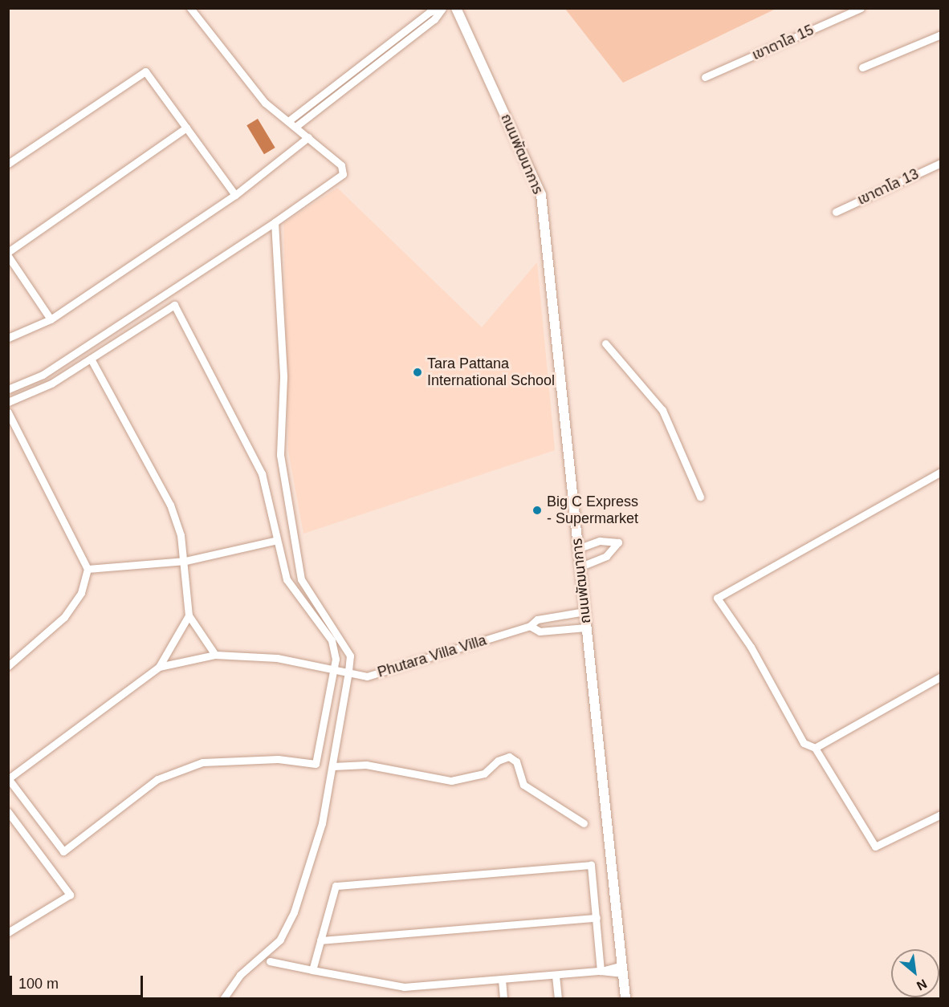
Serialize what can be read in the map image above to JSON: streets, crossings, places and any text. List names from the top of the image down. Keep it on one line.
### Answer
{"streets":{"street":["เขาตาโล 15","ถนนพัฒนาการ","เขาตาโล 13","Phutara Villa Villa"]},"crossings":[["ถนนพัฒนาการ","Phutara Villa Villa"]],"places":["Tara Pattana International School","Big C Express - Supermarket"],"scale_bar":"100 m","north":"bottom right"}
